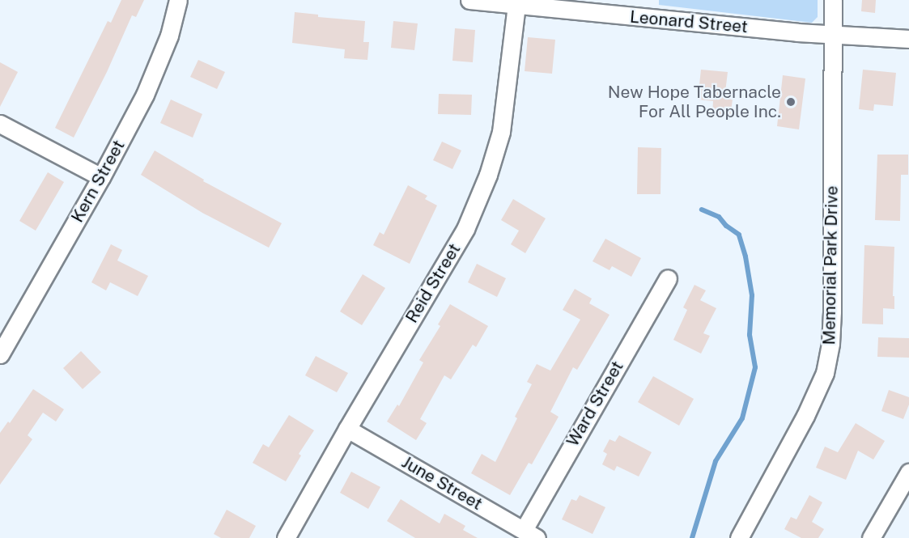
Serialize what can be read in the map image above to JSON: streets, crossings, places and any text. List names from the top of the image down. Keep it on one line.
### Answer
{"streets":{"street":["Leonard Street","Kern Street","Memorial Park Drive","Reid Street","Ward Street","June Street"]},"crossings":[["Leonard Street","Memorial Park Drive"],["Leonard Street","Reid Street"],["Reid Street","June Street"],["Ward Street","June Street"]],"places":["New Hope Tabernacle For All People Inc."]}
